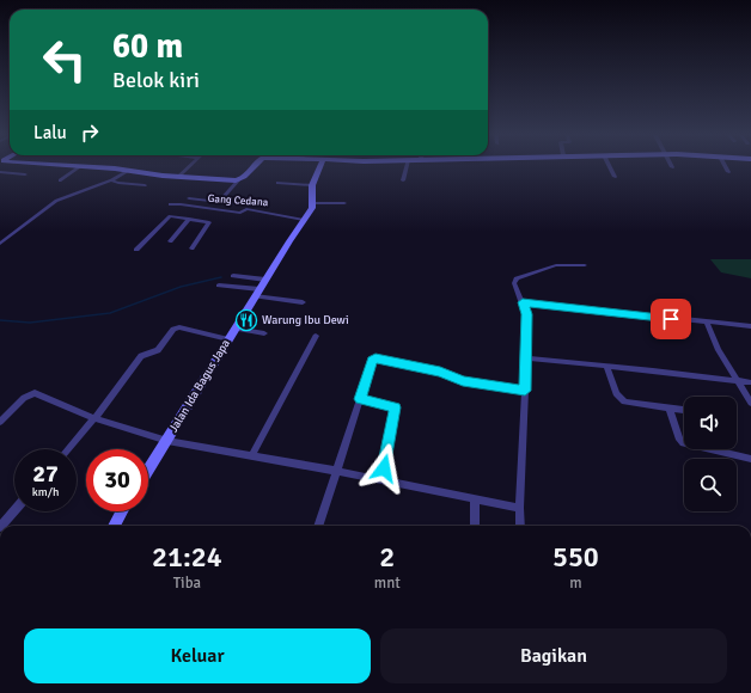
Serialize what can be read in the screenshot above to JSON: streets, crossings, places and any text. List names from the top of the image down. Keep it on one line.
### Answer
{"streets":{"street":["Gang Cedana","Jalan Ida Bagus Japa"]},"crossings":[["Gang Cedana","Jalan Ida Bagus Japa"]],"places":{"restaurant":["Warung Ibu Dewi"]},"page":{"turn":["60 m","Belok kiri"],"then":"Lalu","speed":"27 km/h","limit":"30","eta":["21:24","Tiba","2","mnt","550","m"],"buttons":["Keluar","Bagikan"]}}
